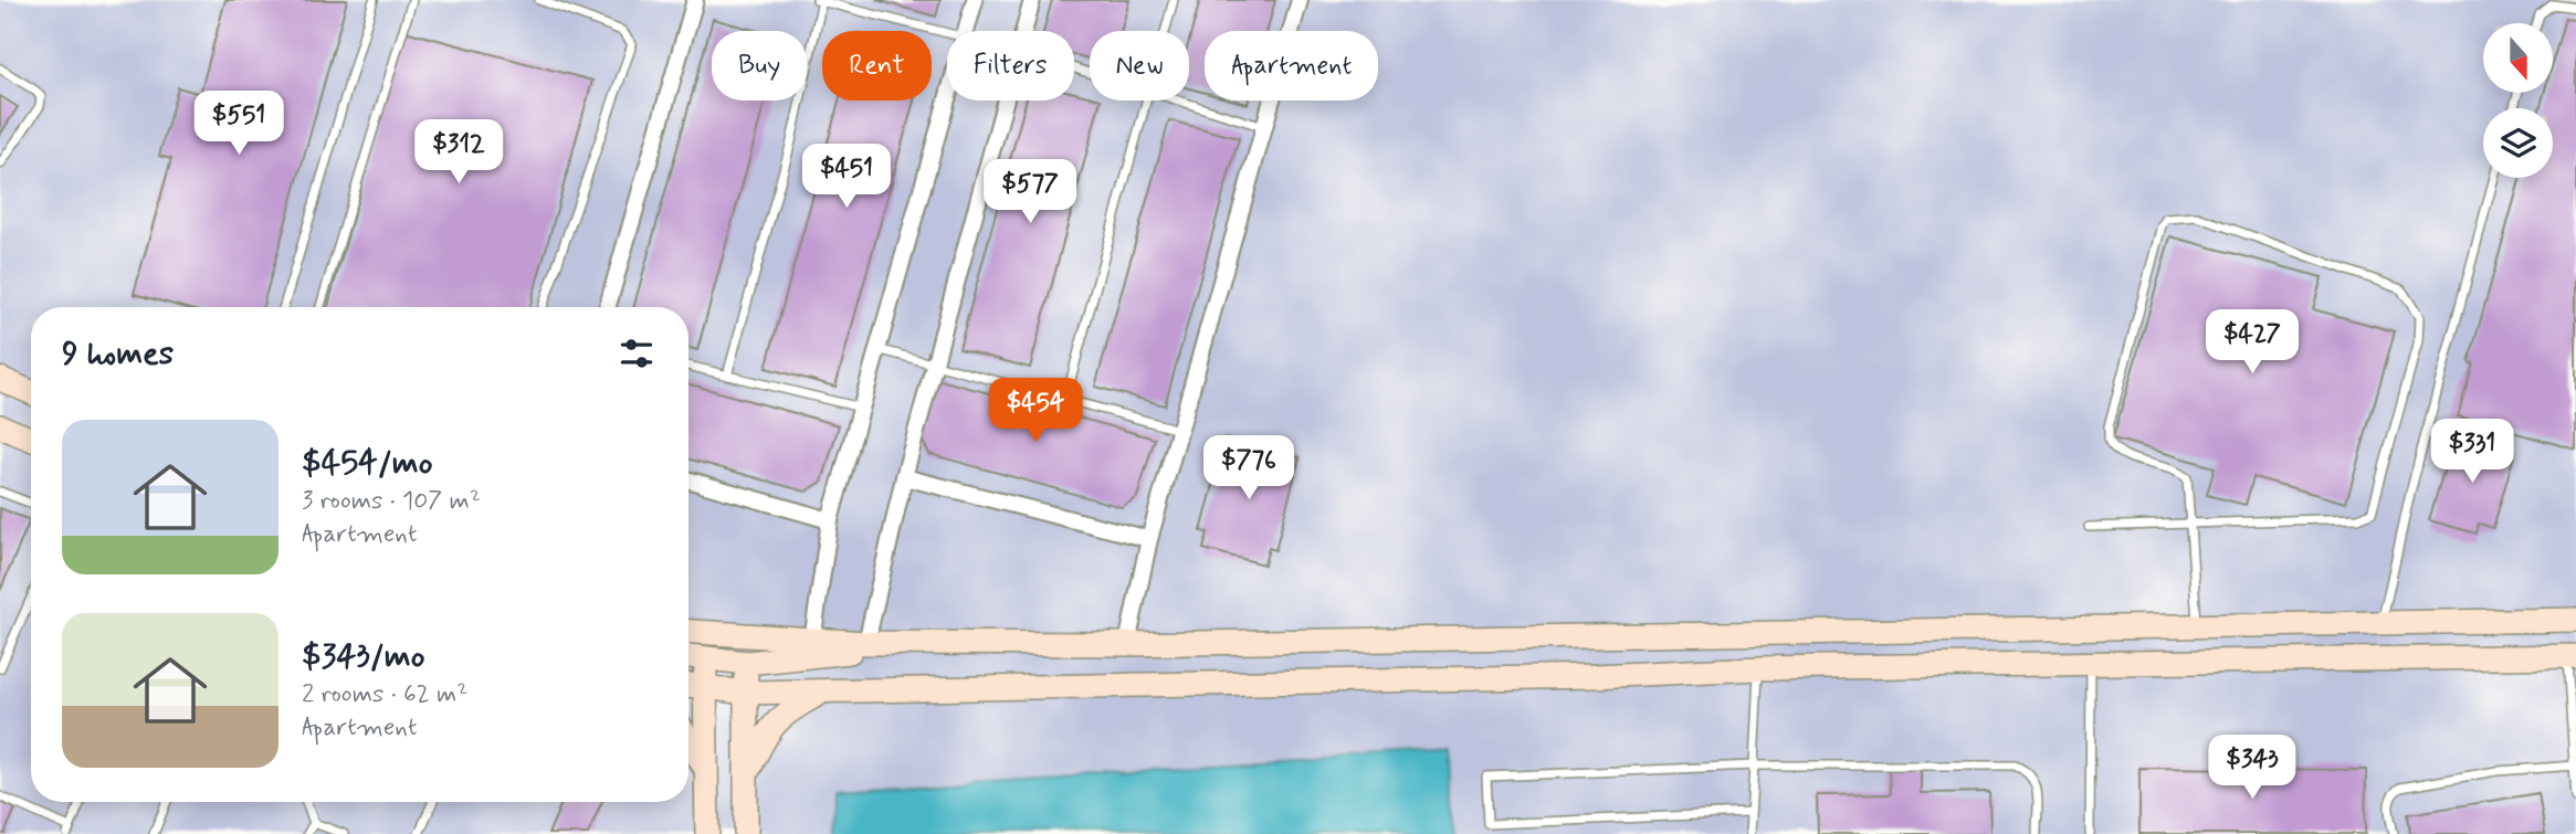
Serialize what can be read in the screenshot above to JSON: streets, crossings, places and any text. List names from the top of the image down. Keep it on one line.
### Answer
{"north":"bottom","page":{"chip":["Buy","Rent","Filters","New","Apartment"],"price":["$551","$312","$451","$577","$427","$454","$331","$776","$343"],"heading":"9 homes","list":[{"name":"$454/mo","note":"3 rooms · 107 m² · Apartment"},{"name":"$343/mo","note":"2 rooms · 62 m² · Apartment"}]}}
